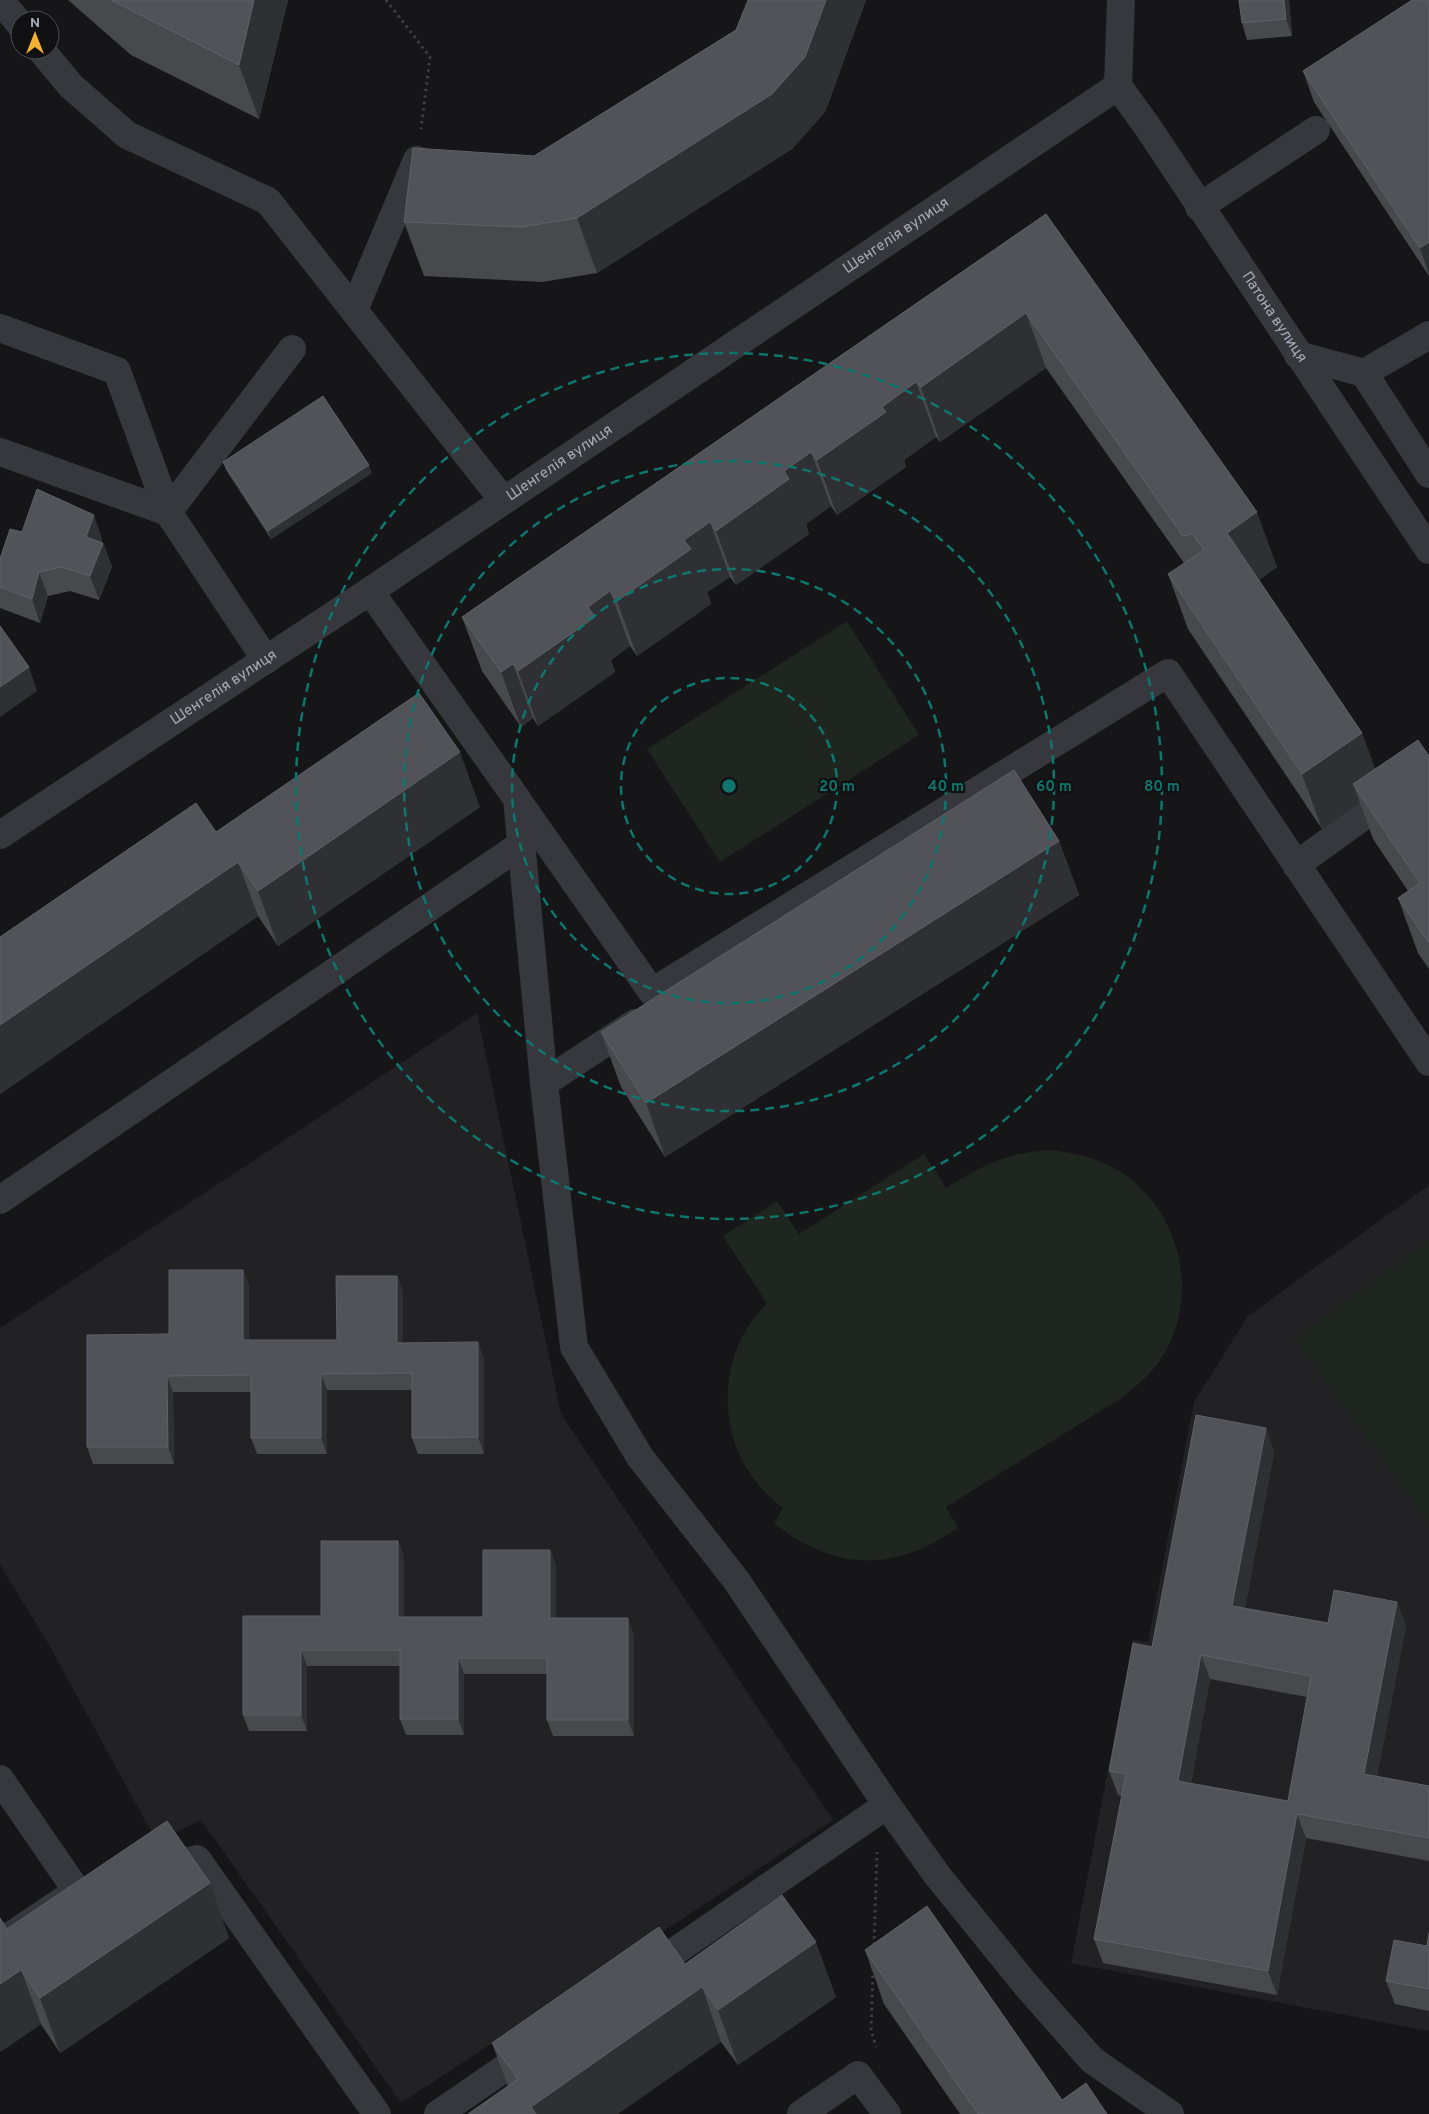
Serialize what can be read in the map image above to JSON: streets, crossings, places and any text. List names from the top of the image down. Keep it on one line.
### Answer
{"streets":{"street":["Шенгелія вулиця","Патона вулиця"]},"crossings":[["Шенгелія вулиця","Патона вулиця"]],"north":"top","rings":["20 m","40 m","60 m","80 m"]}
